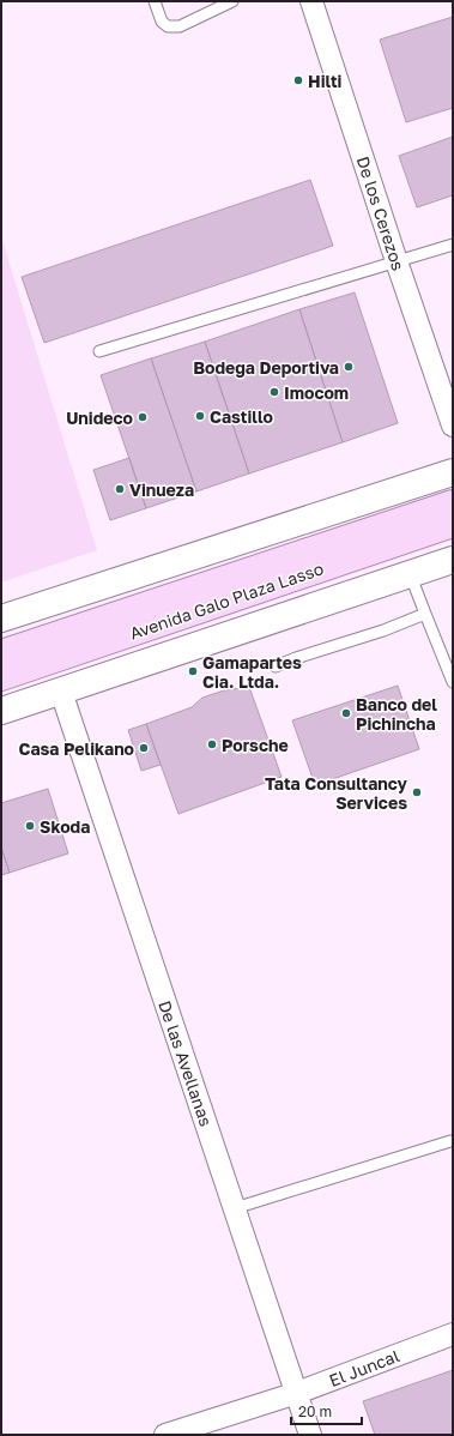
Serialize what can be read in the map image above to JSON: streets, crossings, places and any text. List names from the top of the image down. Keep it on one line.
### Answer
{"streets":{"main road":["Avenida Galo Plaza Lasso"],"street":["De los Cerezos","De las Avellanas","El Juncal"]},"crossings":[["Avenida Galo Plaza Lasso","De las Avellanas"],["De las Avellanas","El Juncal"]],"places":["Hilti","Bodega Deportiva","Imocom","Castillo","Unideco","Vinueza","Gamapartes Cia. Ltda.","Banco del Pichincha","Porsche","Casa Pelikano","Tata Consultancy Services","Skoda"],"scale_bar":"20 m"}
